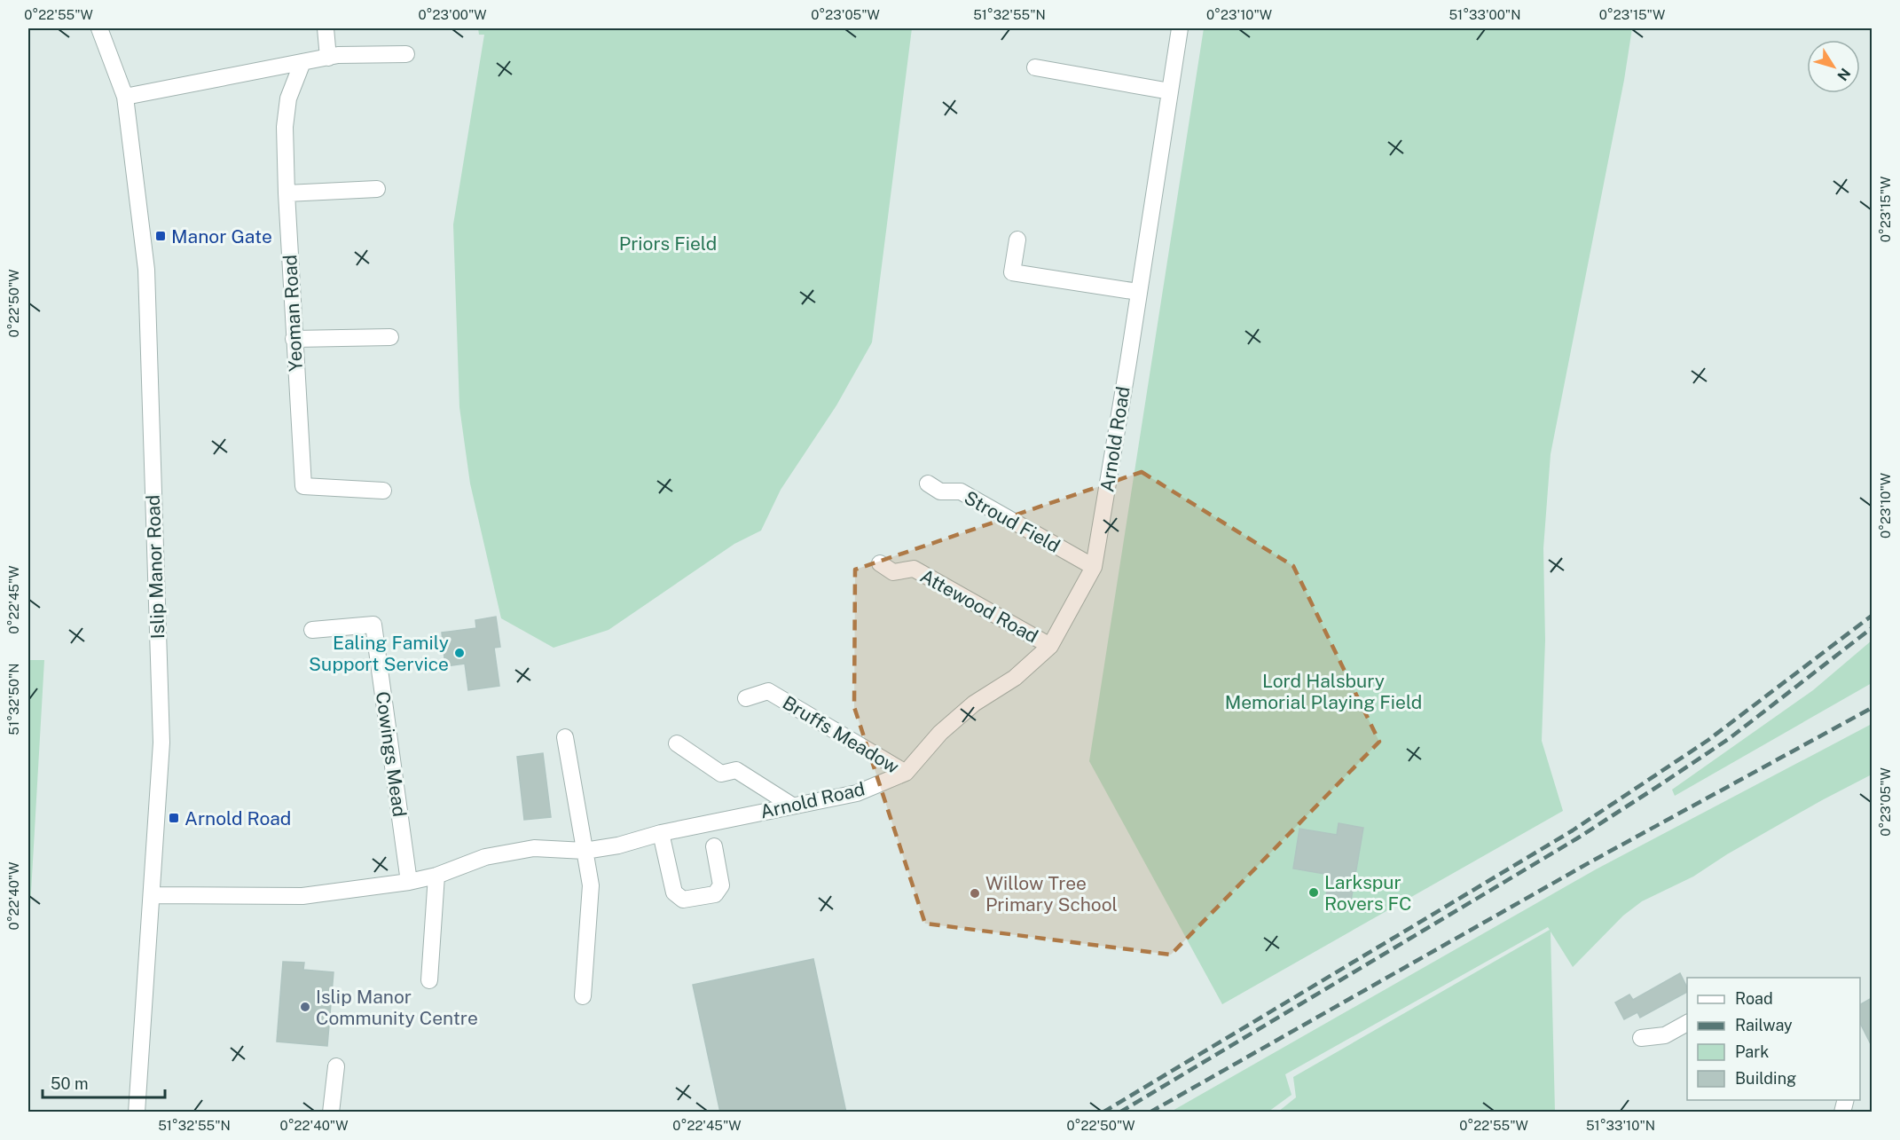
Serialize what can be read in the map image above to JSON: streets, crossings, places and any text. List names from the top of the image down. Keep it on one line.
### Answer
{"streets":{"street":["Yeoman Road","Arnold Road","Stroud Field","Islip Manor Road","Attewood Road","Bruffs Meadow","Cowings Mead"]},"crossings":[["Arnold Road","Stroud Field"],["Arnold Road","Islip Manor Road"],["Arnold Road","Attewood Road"],["Arnold Road","Bruffs Meadow"],["Arnold Road","Cowings Mead"]],"parks":["Priors Field","Lord Halsbury Memorial Playing Field"],"places":{"transit":["Manor Gate","Arnold Road"],"other":["Ealing Family Support Service","Larkspur Rovers FC","Willow Tree Primary School","Islip Manor Community Centre"]},"legend":["Road","Railway","Park","Building"],"scale_bar":"50 m","north":"bottom right","coordinates":["0°22'55\"W","0°23'00\"W","0°23'05\"W","51°32'55\"N","0°23'10\"W","51°33'00\"N","0°23'15\"W","0°22'50\"W","0°22'45\"W","51°32'50\"N","0°22'40\"W","51°33'10\"N"]}
